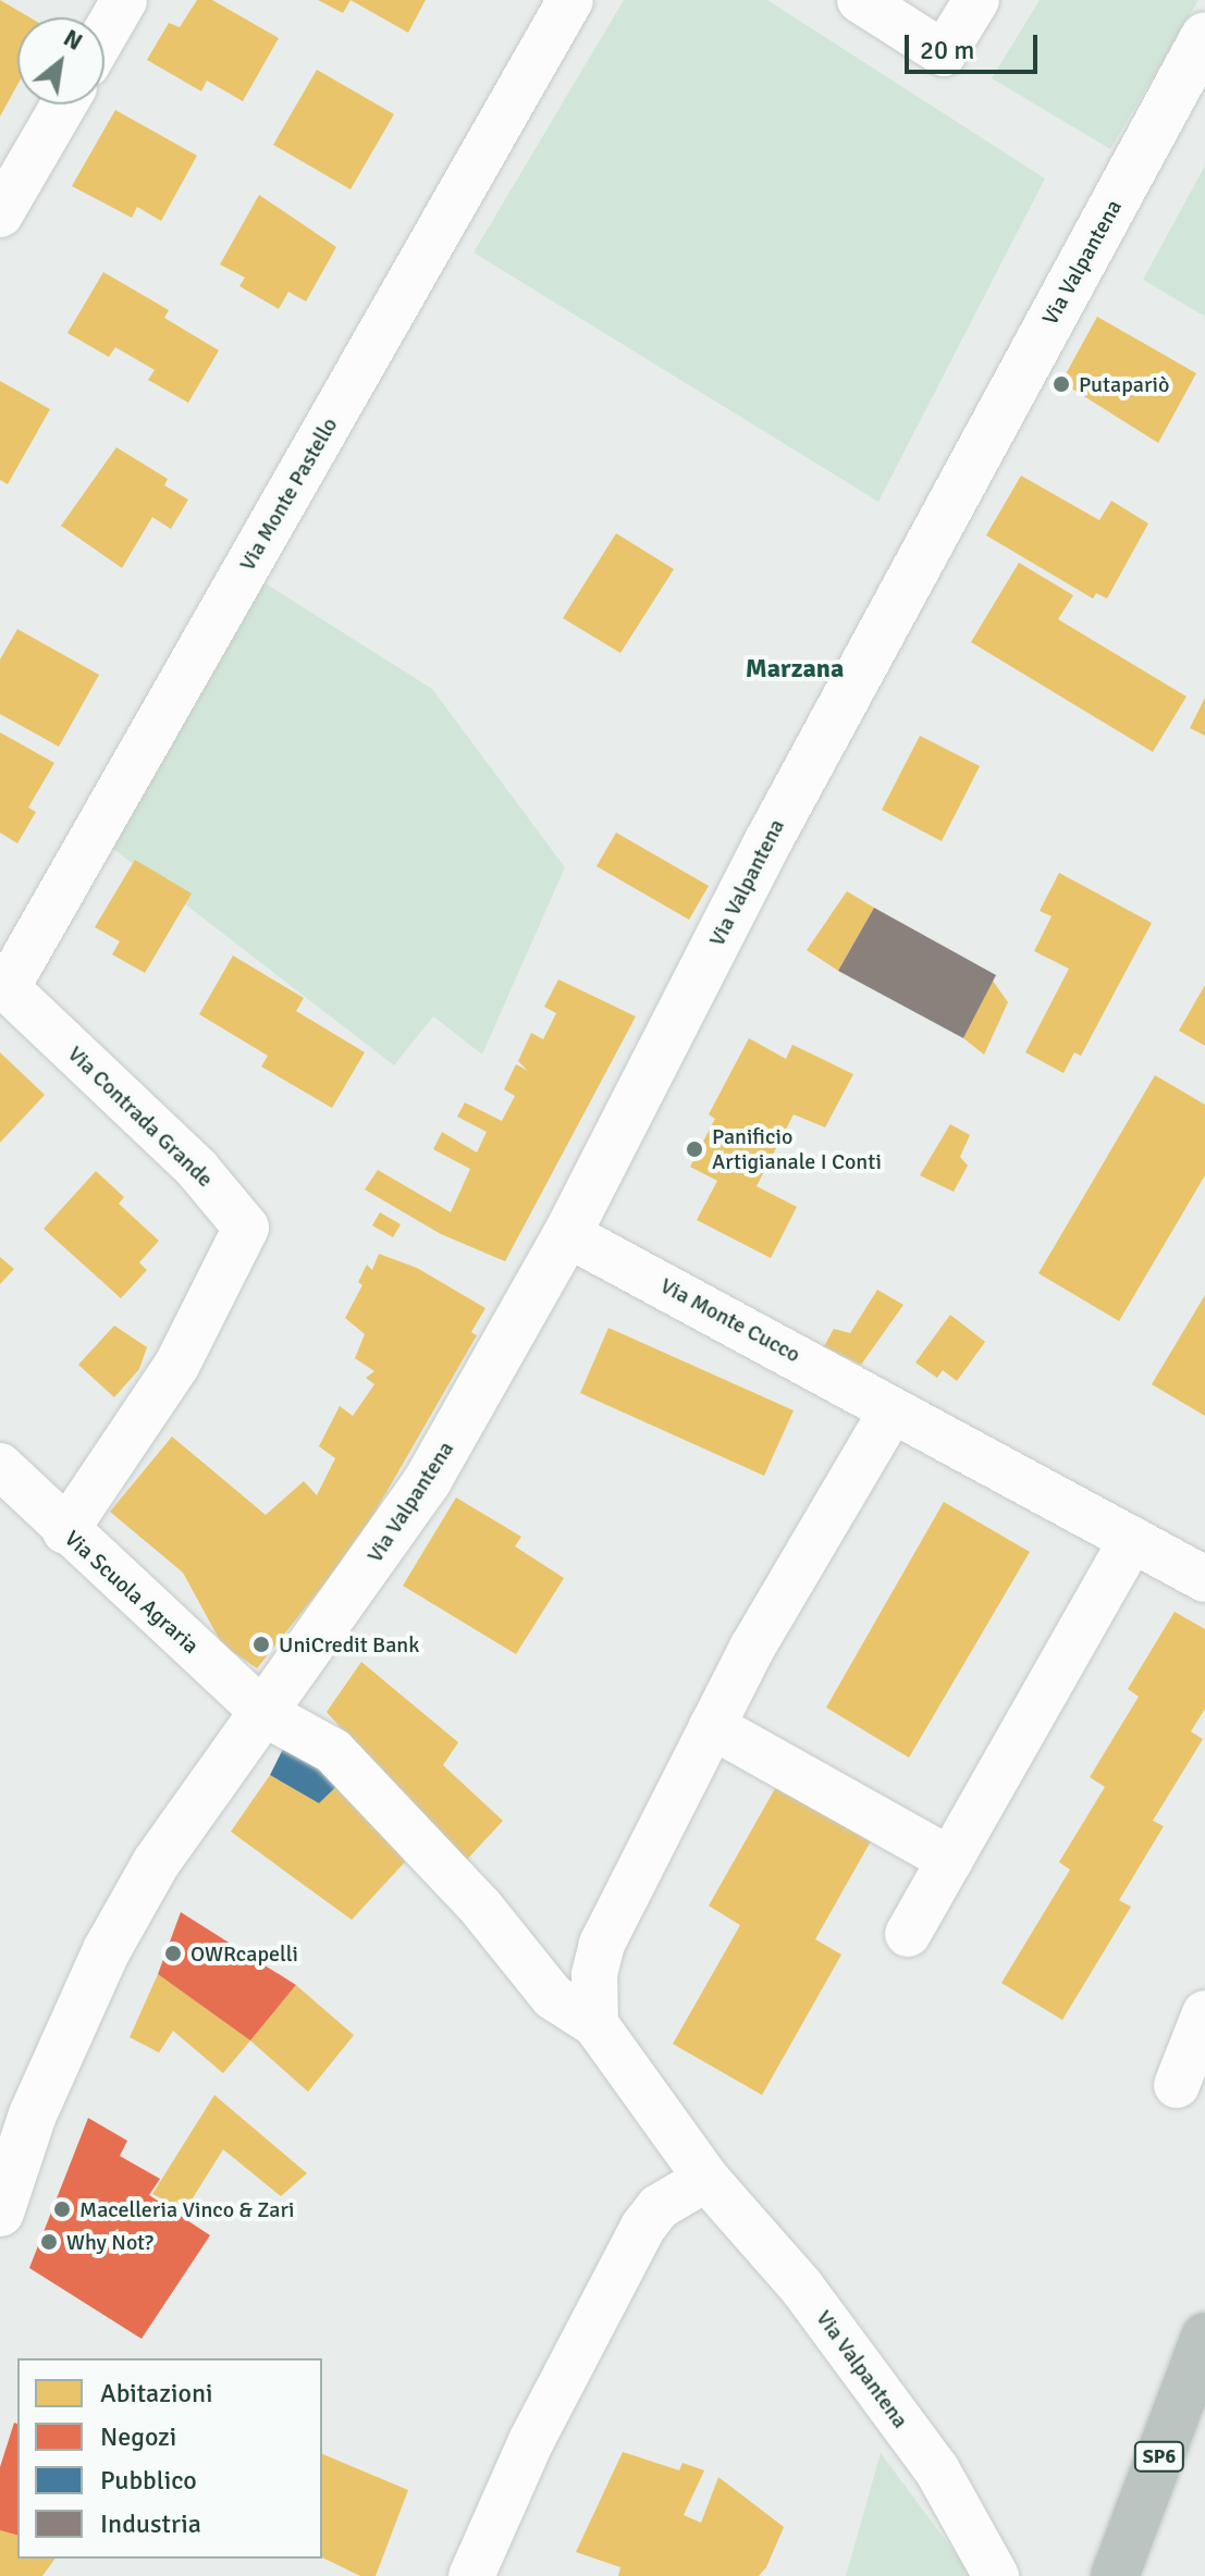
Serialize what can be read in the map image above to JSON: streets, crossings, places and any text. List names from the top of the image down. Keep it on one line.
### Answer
{"streets":{"highway":["SP6"],"street":["Via Valpantena","Via Monte Pastello","Via Contrada Grande","Via Monte Cucco","Via Scuola Agraria"]},"crossings":[["Via Valpantena","Via Monte Cucco"],["Via Valpantena","Via Scuola Agraria"],["Via Monte Pastello","Via Contrada Grande"],["Via Contrada Grande","Via Scuola Agraria"]],"districts":["Marzana"],"places":["Putapariò","Panificio Artigianale I Conti","UniCredit Bank","OWRcapelli","Macelleria Vinco & Zari","Why Not?"],"legend":["Abitazioni","Negozi","Pubblico","Industria"],"scale_bar":"20 m","north":"top right"}
